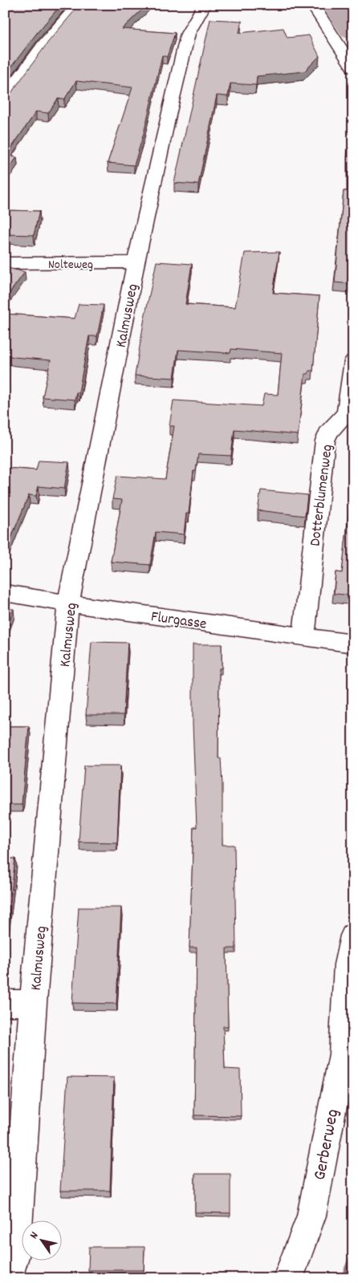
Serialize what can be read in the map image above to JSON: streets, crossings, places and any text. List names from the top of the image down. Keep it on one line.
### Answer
{"streets":{"street":["Nolteweg","Kalmusweg","Dotterblumenweg","Flurgasse","Gerberweg"]},"crossings":[["Nolteweg","Kalmusweg"],["Kalmusweg","Flurgasse"],["Dotterblumenweg","Flurgasse"]],"north":"top left"}
